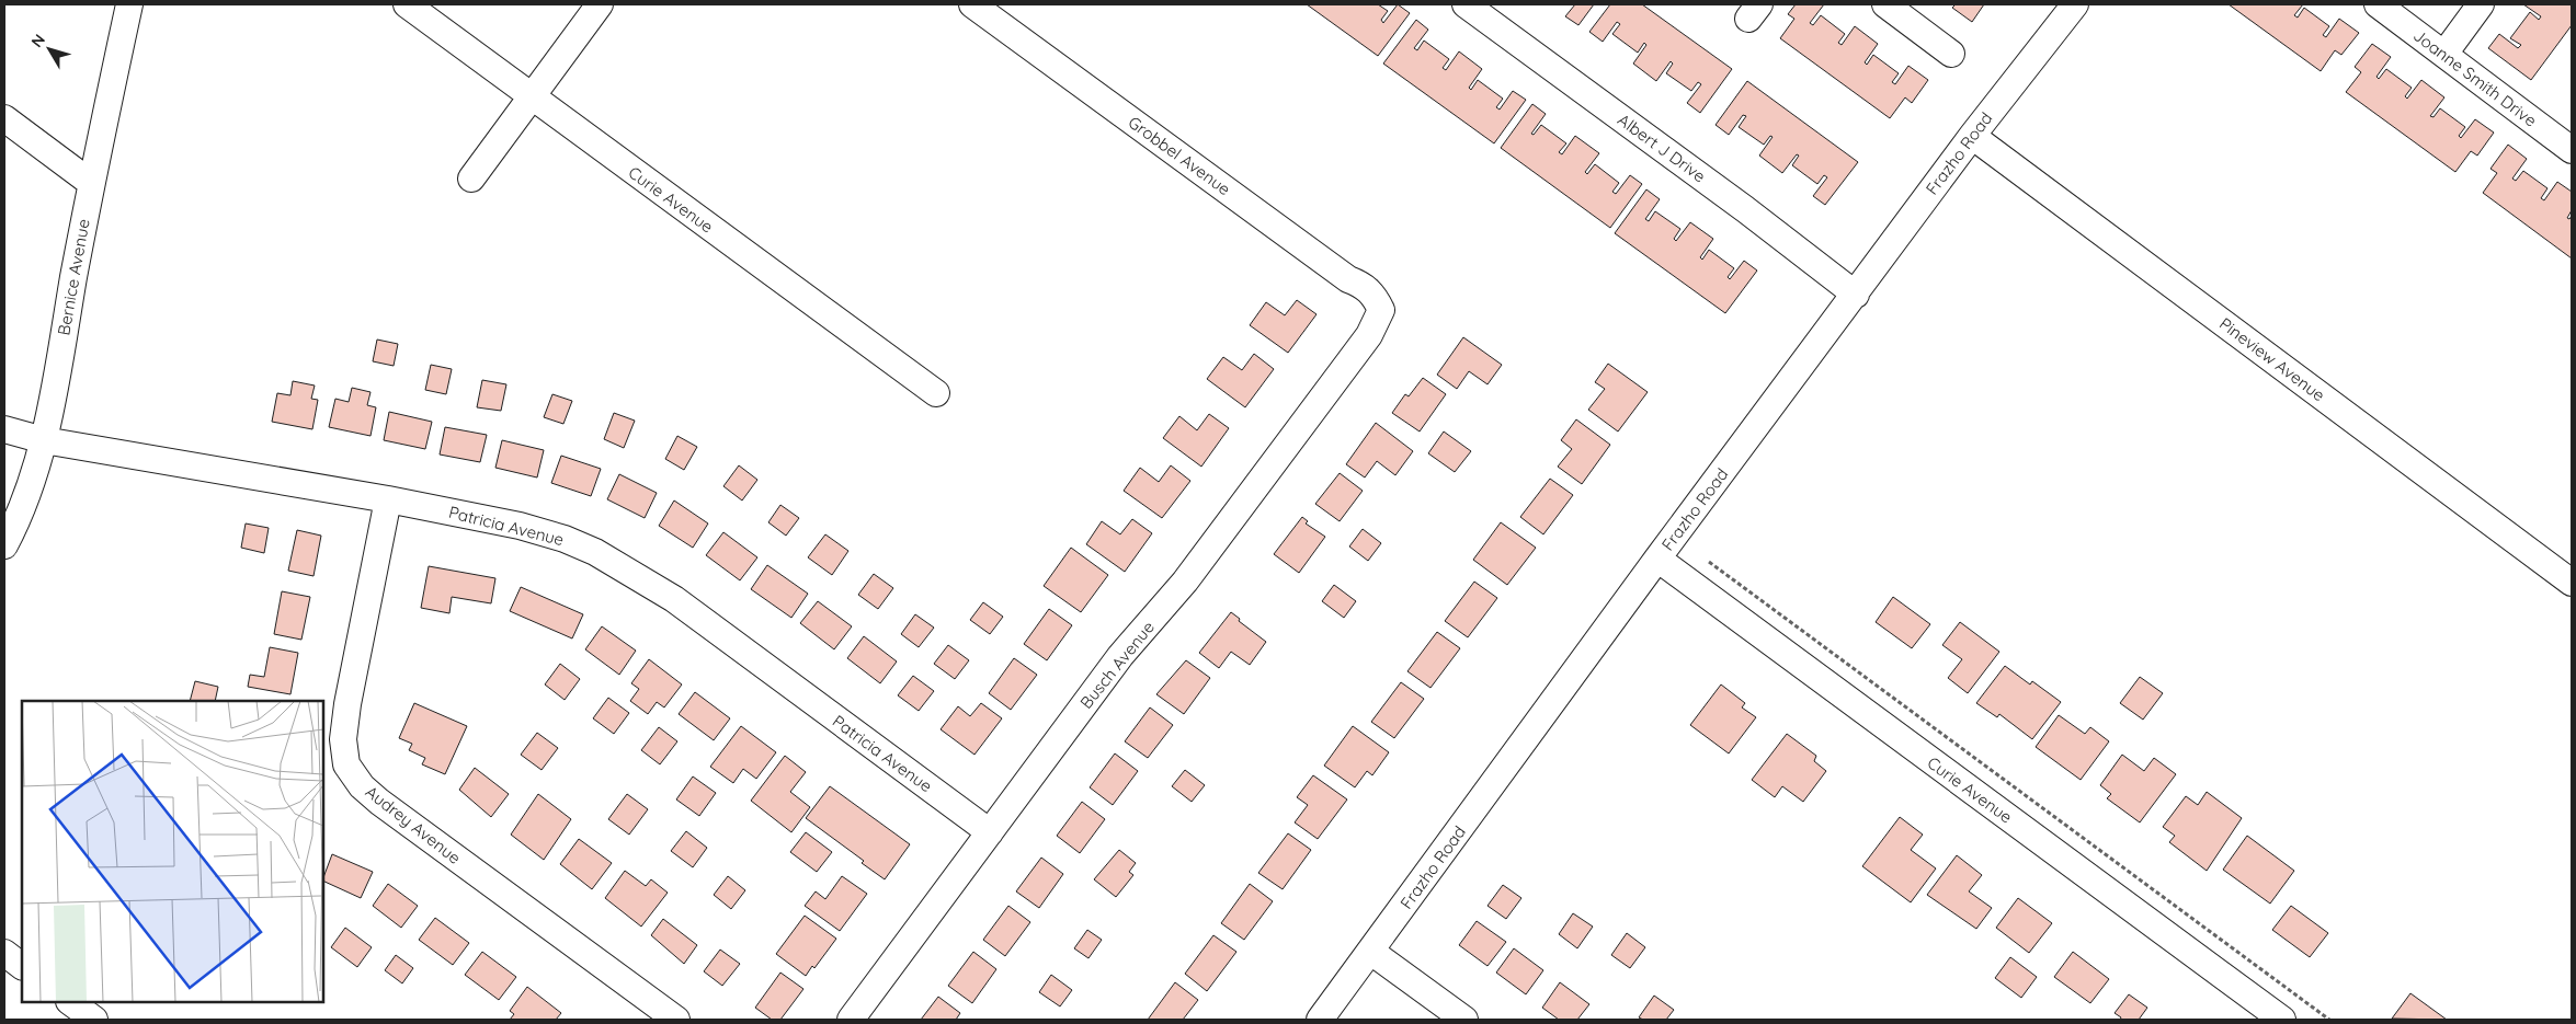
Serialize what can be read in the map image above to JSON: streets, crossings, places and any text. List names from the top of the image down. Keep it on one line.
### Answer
{"streets":{"street":["Joanne Smith Drive","Albert J Drive","Frazho Road","Grobbel Avenue","Curie Avenue","Bernice Avenue","Pineview Avenue","Patricia Avenue","Busch Avenue","Audrey Avenue"]},"crossings":[["Albert J Drive","Frazho Road"],["Frazho Road","Curie Avenue"],["Frazho Road","Pineview Avenue"],["Grobbel Avenue","Busch Avenue"],["Bernice Avenue","Patricia Avenue"],["Patricia Avenue","Busch Avenue"],["Patricia Avenue","Audrey Avenue"]],"north":"top left"}
